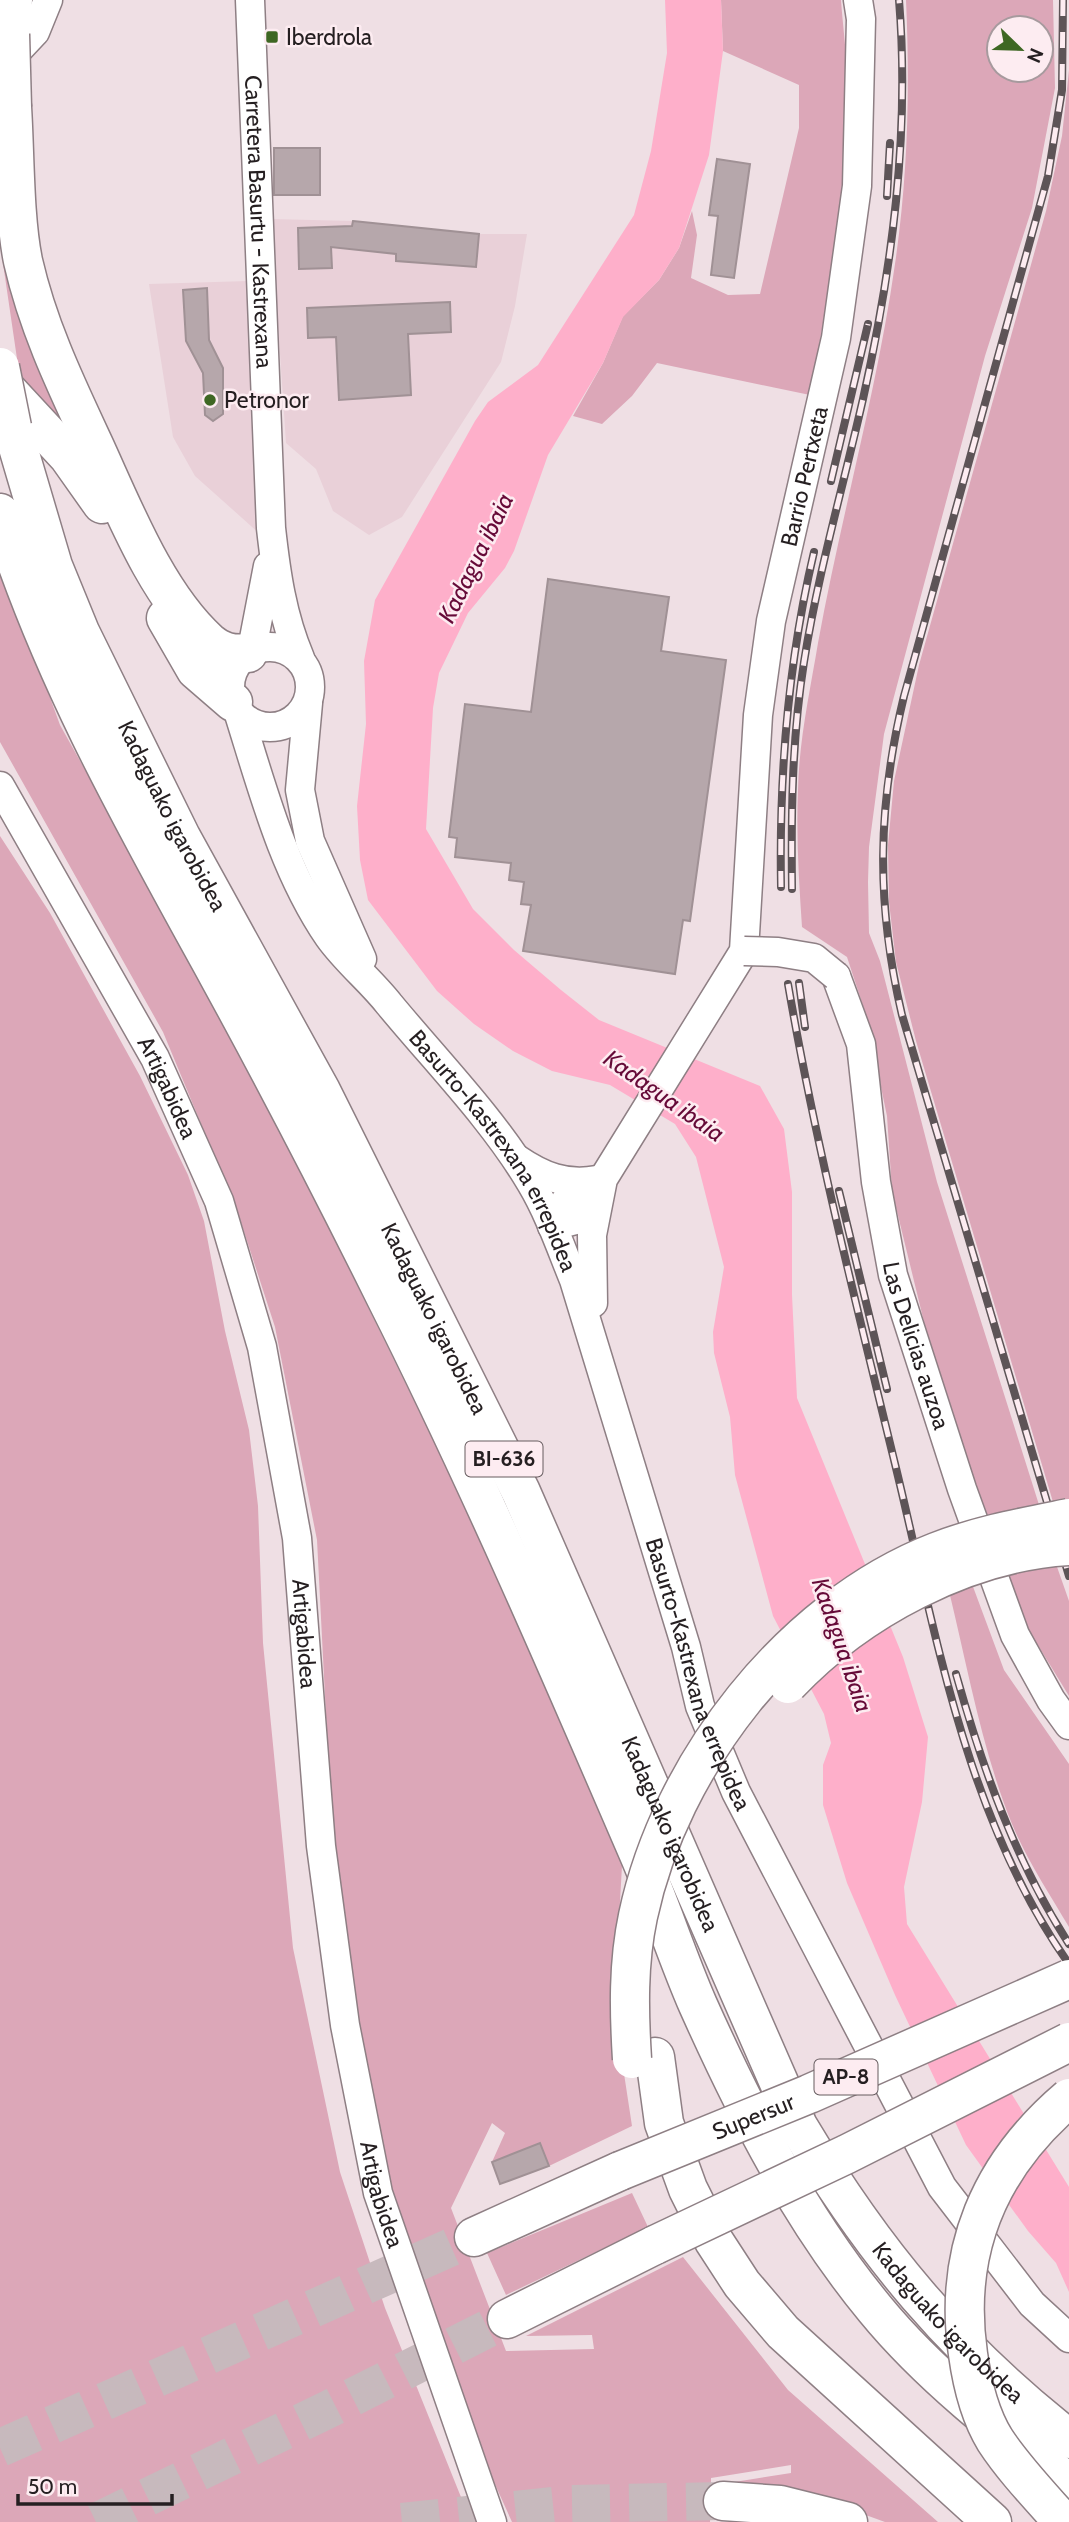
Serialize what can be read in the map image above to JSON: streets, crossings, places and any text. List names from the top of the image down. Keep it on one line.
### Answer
{"streets":{"highway":["Kadaguako igarobidea","BI-636","AP-8","Supersur"],"street":["Carretera Basurtu - Kastrexana","Barrio Pertxeta","Artigabidea","Basurto-Kastrexana errepidea","Las Delicias auzoa"]},"crossings":[["Barrio Pertxeta","Las Delicias auzoa"]],"water":["Kadagua ibaia"],"places":{"transit":["Iberdrola"],"other":["Petronor"]},"scale_bar":"50 m","north":"bottom right"}
